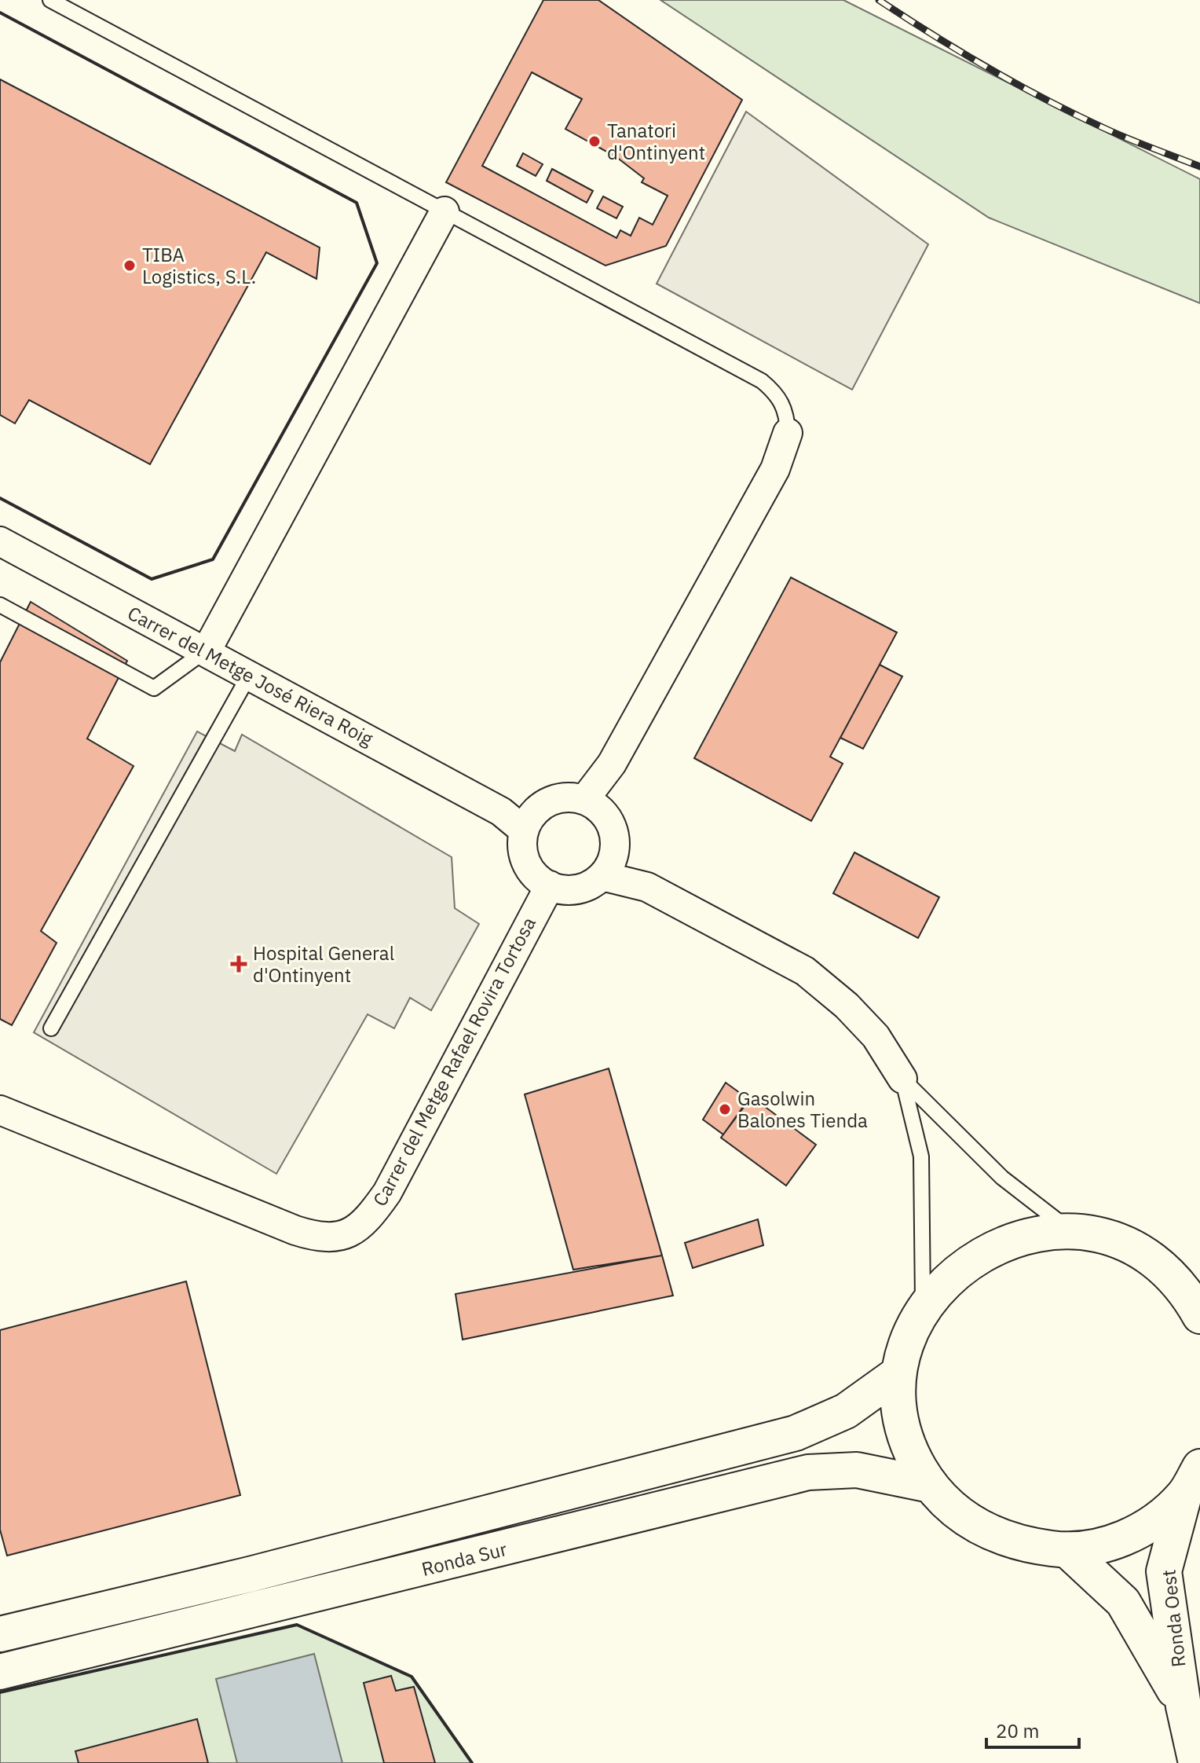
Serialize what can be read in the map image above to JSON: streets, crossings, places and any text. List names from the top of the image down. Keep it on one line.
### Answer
{"streets":{"main road":["Ronda Sur","Ronda Oest"],"street":["Carrer del Metge José Riera Roig","Carrer del Metge Rafael Rovira Tortosa"]},"crossings":[["Carrer del Metge José Riera Roig","Carrer del Metge Rafael Rovira Tortosa"]],"places":{"other":["Tanatori d'Ontinyent","TIBA Logistics, S.L.","Gasolwin Balones Tienda"],"health":["Hospital General d'Ontinyent"]},"scale_bar":"20 m"}
